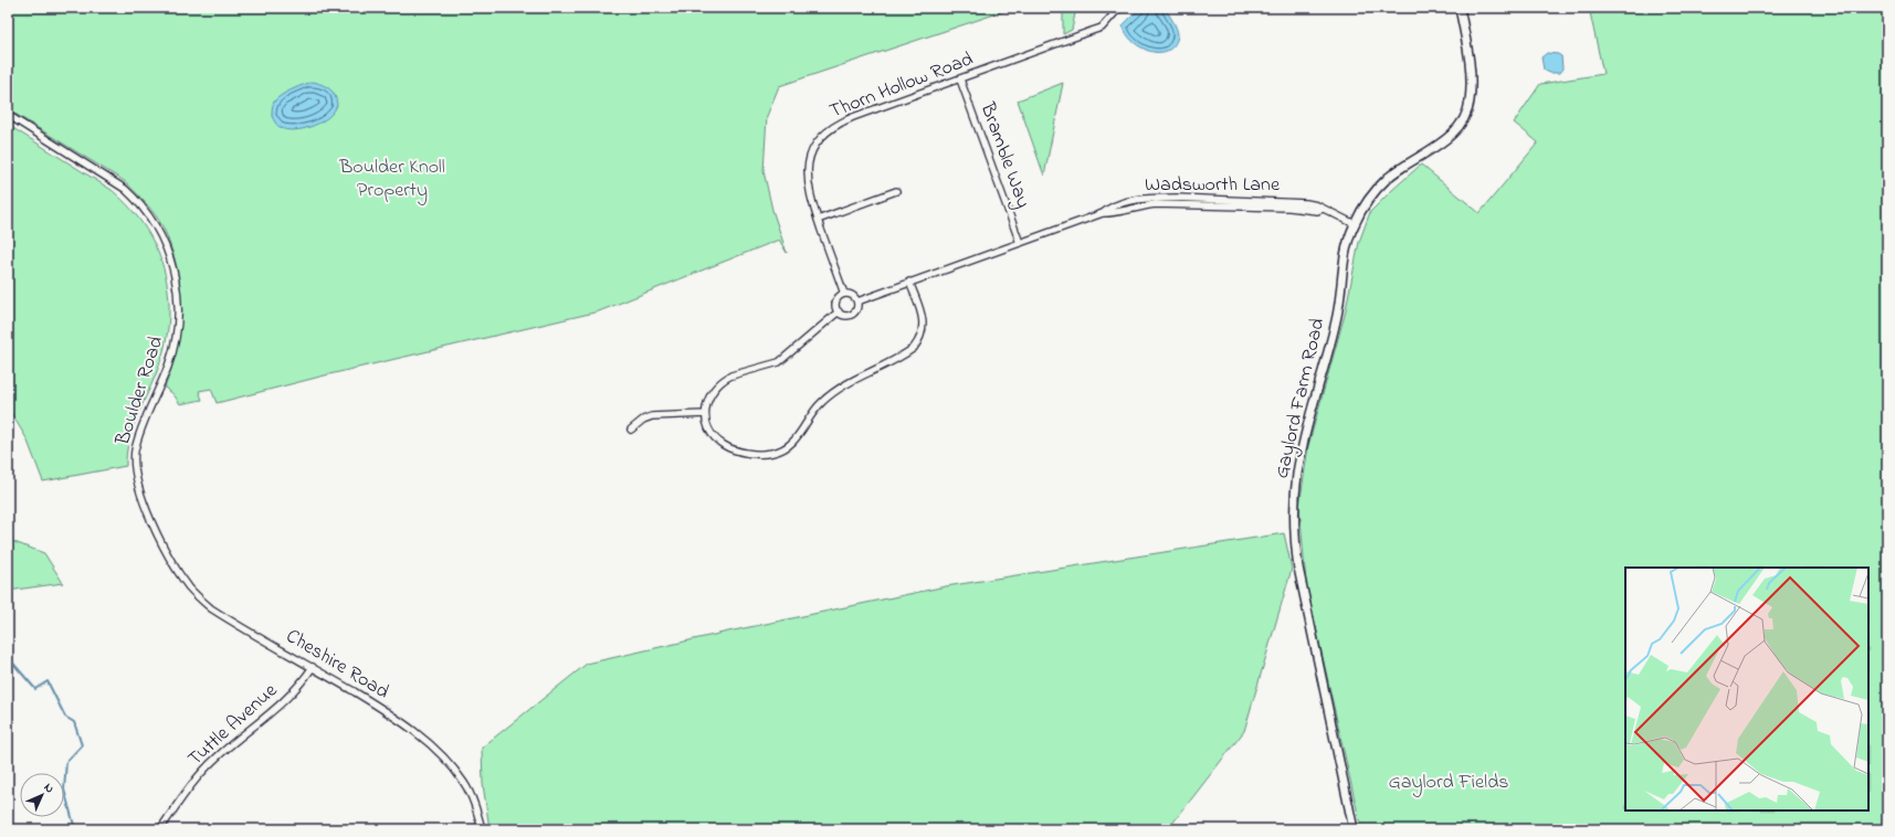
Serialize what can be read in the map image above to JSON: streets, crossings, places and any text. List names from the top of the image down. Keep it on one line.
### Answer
{"streets":{"street":["Thorn Hollow Road","Bramble Way","Wadsworth Lane","Boulder Road","Gaylord Farm Road","Cheshire Road","Tuttle Avenue"]},"crossings":[["Thorn Hollow Road","Bramble Way"],["Thorn Hollow Road","Wadsworth Lane"],["Bramble Way","Wadsworth Lane"],["Wadsworth Lane","Gaylord Farm Road"],["Boulder Road","Cheshire Road"],["Cheshire Road","Tuttle Avenue"]],"parks":["Boulder Knoll Property","Gaylord Fields"],"north":"top right"}
